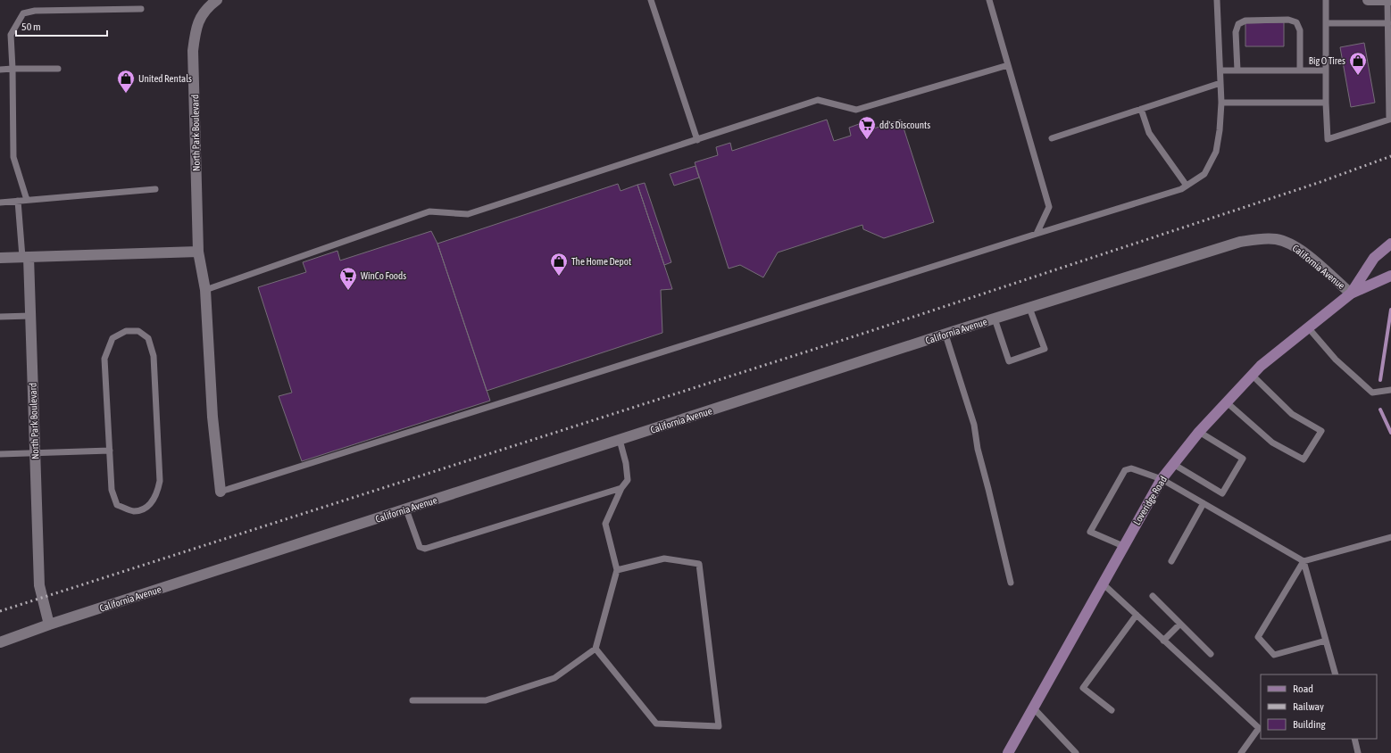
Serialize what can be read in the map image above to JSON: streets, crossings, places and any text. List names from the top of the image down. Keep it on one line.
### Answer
{"streets":{"main road":["Loveridge Road"],"street":["North Park Boulevard","California Avenue"]},"crossings":[["North Park Boulevard","California Avenue"],["California Avenue","Loveridge Road"]],"places":{"shop":["Big O Tires","United Rentals","The Home Depot"],"supermarket":["dd's Discounts","WinCo Foods"]},"legend":["Road","Railway","Building"],"scale_bar":"50 m"}
